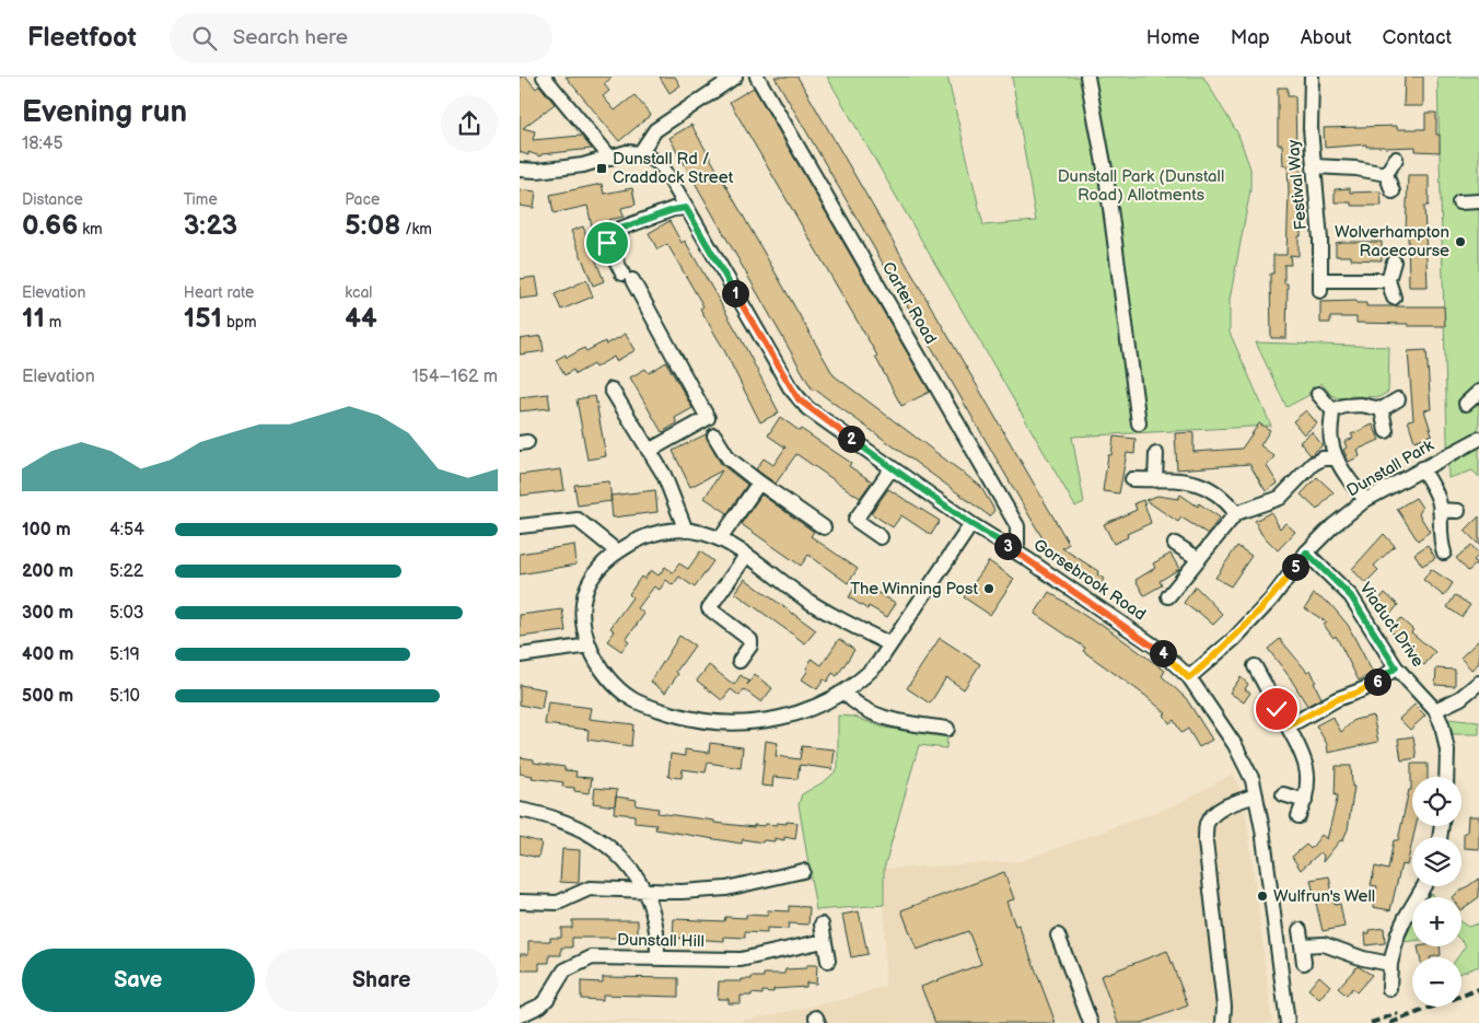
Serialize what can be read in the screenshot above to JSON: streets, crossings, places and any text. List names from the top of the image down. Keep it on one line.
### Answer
{"streets":{"street":["Festival Way","Carter Road","Dunstall Park","Gorsebrook Road","Viaduct Drive","Dunstall Hill"]},"crossings":[["Carter Road","Gorsebrook Road"],["Dunstall Park","Gorsebrook Road"],["Dunstall Park","Viaduct Drive"]],"parks":["Dunstall Park (Dunstall Road) Allotments"],"places":{"transit":["Dunstall Rd / Craddock Street"],"other":["Wolverhampton Racecourse","The Winning Post","Wulfrun's Well"]},"page":{"header":"Fleetfoot","search":"Search here","nav":["Home","Map","About","Contact"],"heading":["Evening run","18:45"],"stats":[["Distance","0.66 km"],["Time","3:23"],["Pace","5:08 /km"],["Elevation","11 m"],["Heart rate","151 bpm"],["kcal","44"]],"pins":["1","2","3","5","4","6"],"chart":["Elevation","154–162 m"],"list":[{"name":"100 m","note":"4:54"},{"name":"200 m","note":"5:22"},{"name":"300 m","note":"5:03"},{"name":"400 m","note":"5:19"},{"name":"500 m","note":"5:10"}],"map_buttons":["+","−"],"buttons":["Save","Share"]}}
